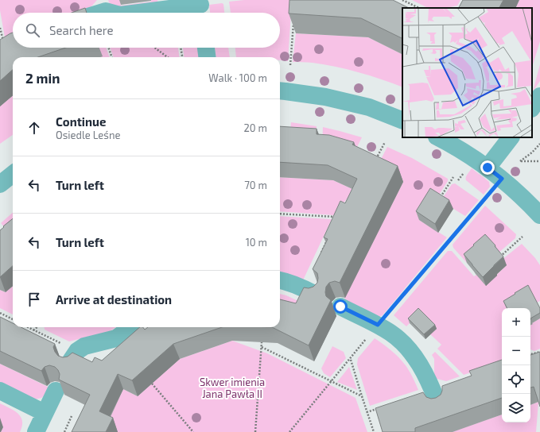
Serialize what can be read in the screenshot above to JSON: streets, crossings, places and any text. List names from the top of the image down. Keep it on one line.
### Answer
{"parks":["Skwer imienia Jana Pawła II"],"page":{"search":"Search here","heading":["2 min","Walk · 100 m"],"list":[["Continue","Osiedle Leśne","20 m"],["Turn left","70 m"],["Turn left","10 m"],"Arrive at destination"],"map_buttons":["+","−"]}}
